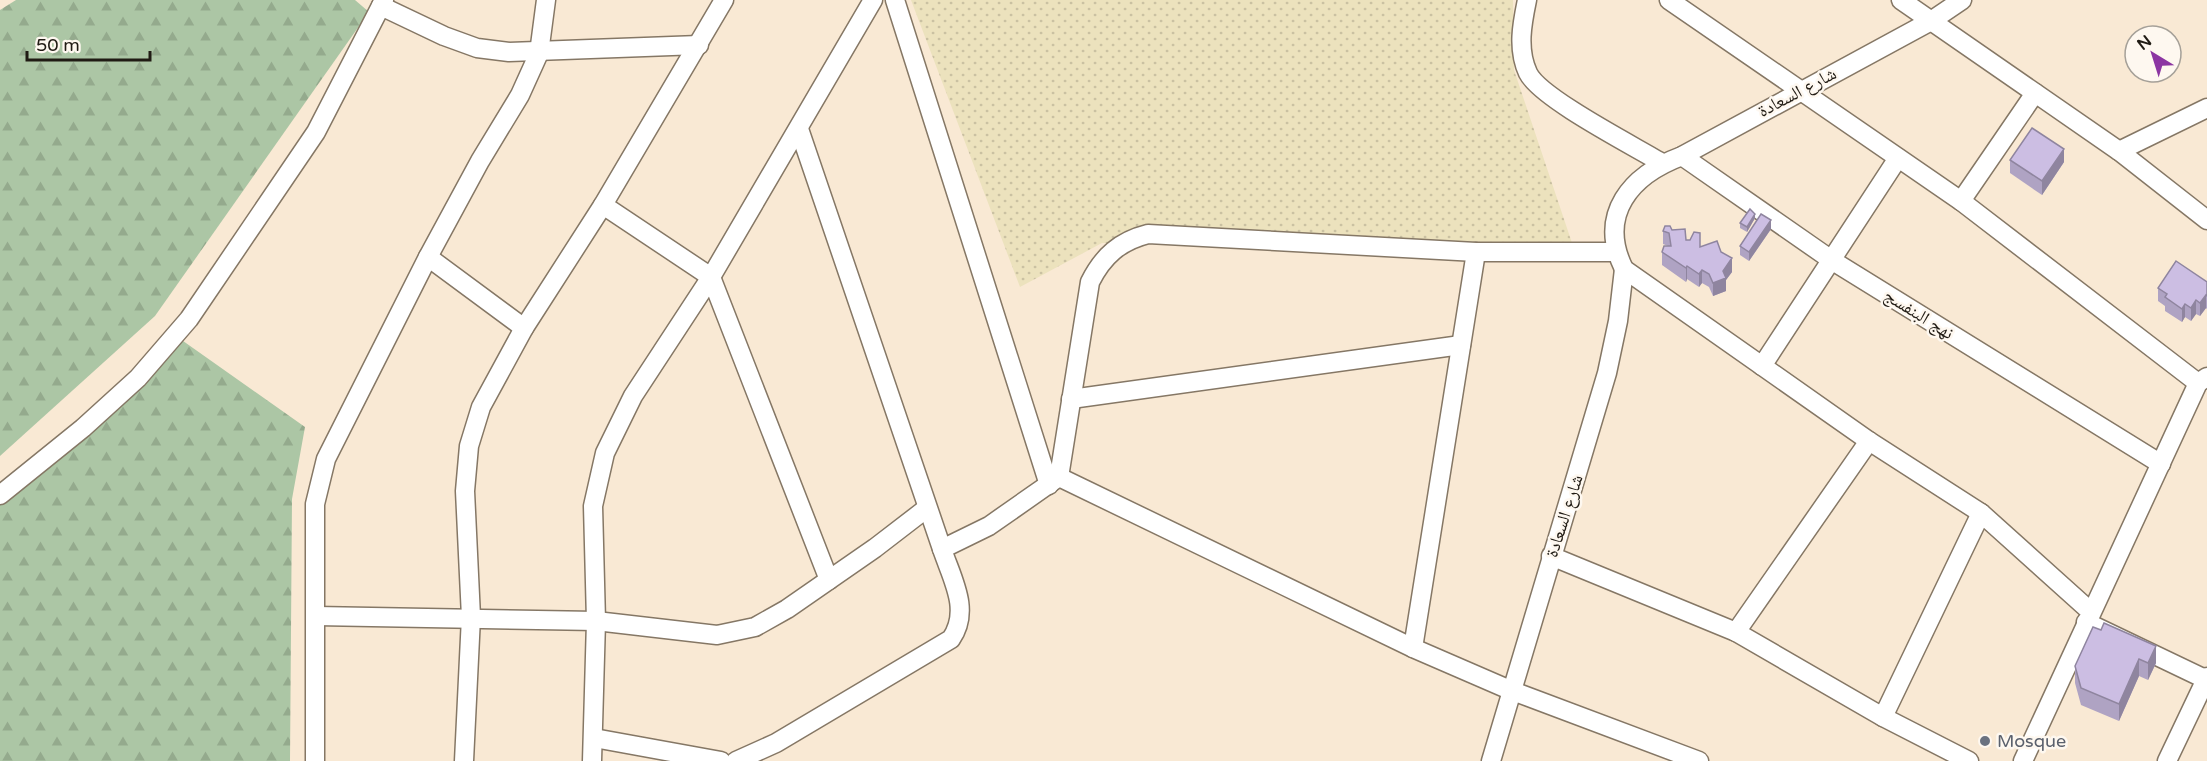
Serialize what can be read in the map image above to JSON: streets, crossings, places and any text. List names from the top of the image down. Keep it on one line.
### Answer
{"streets":{"street":["شارع السعادة","نهج البنفسج"]},"crossings":[["شارع السعادة","نهج البنفسج"]],"places":["Mosque"],"scale_bar":"50 m","north":"top left"}
